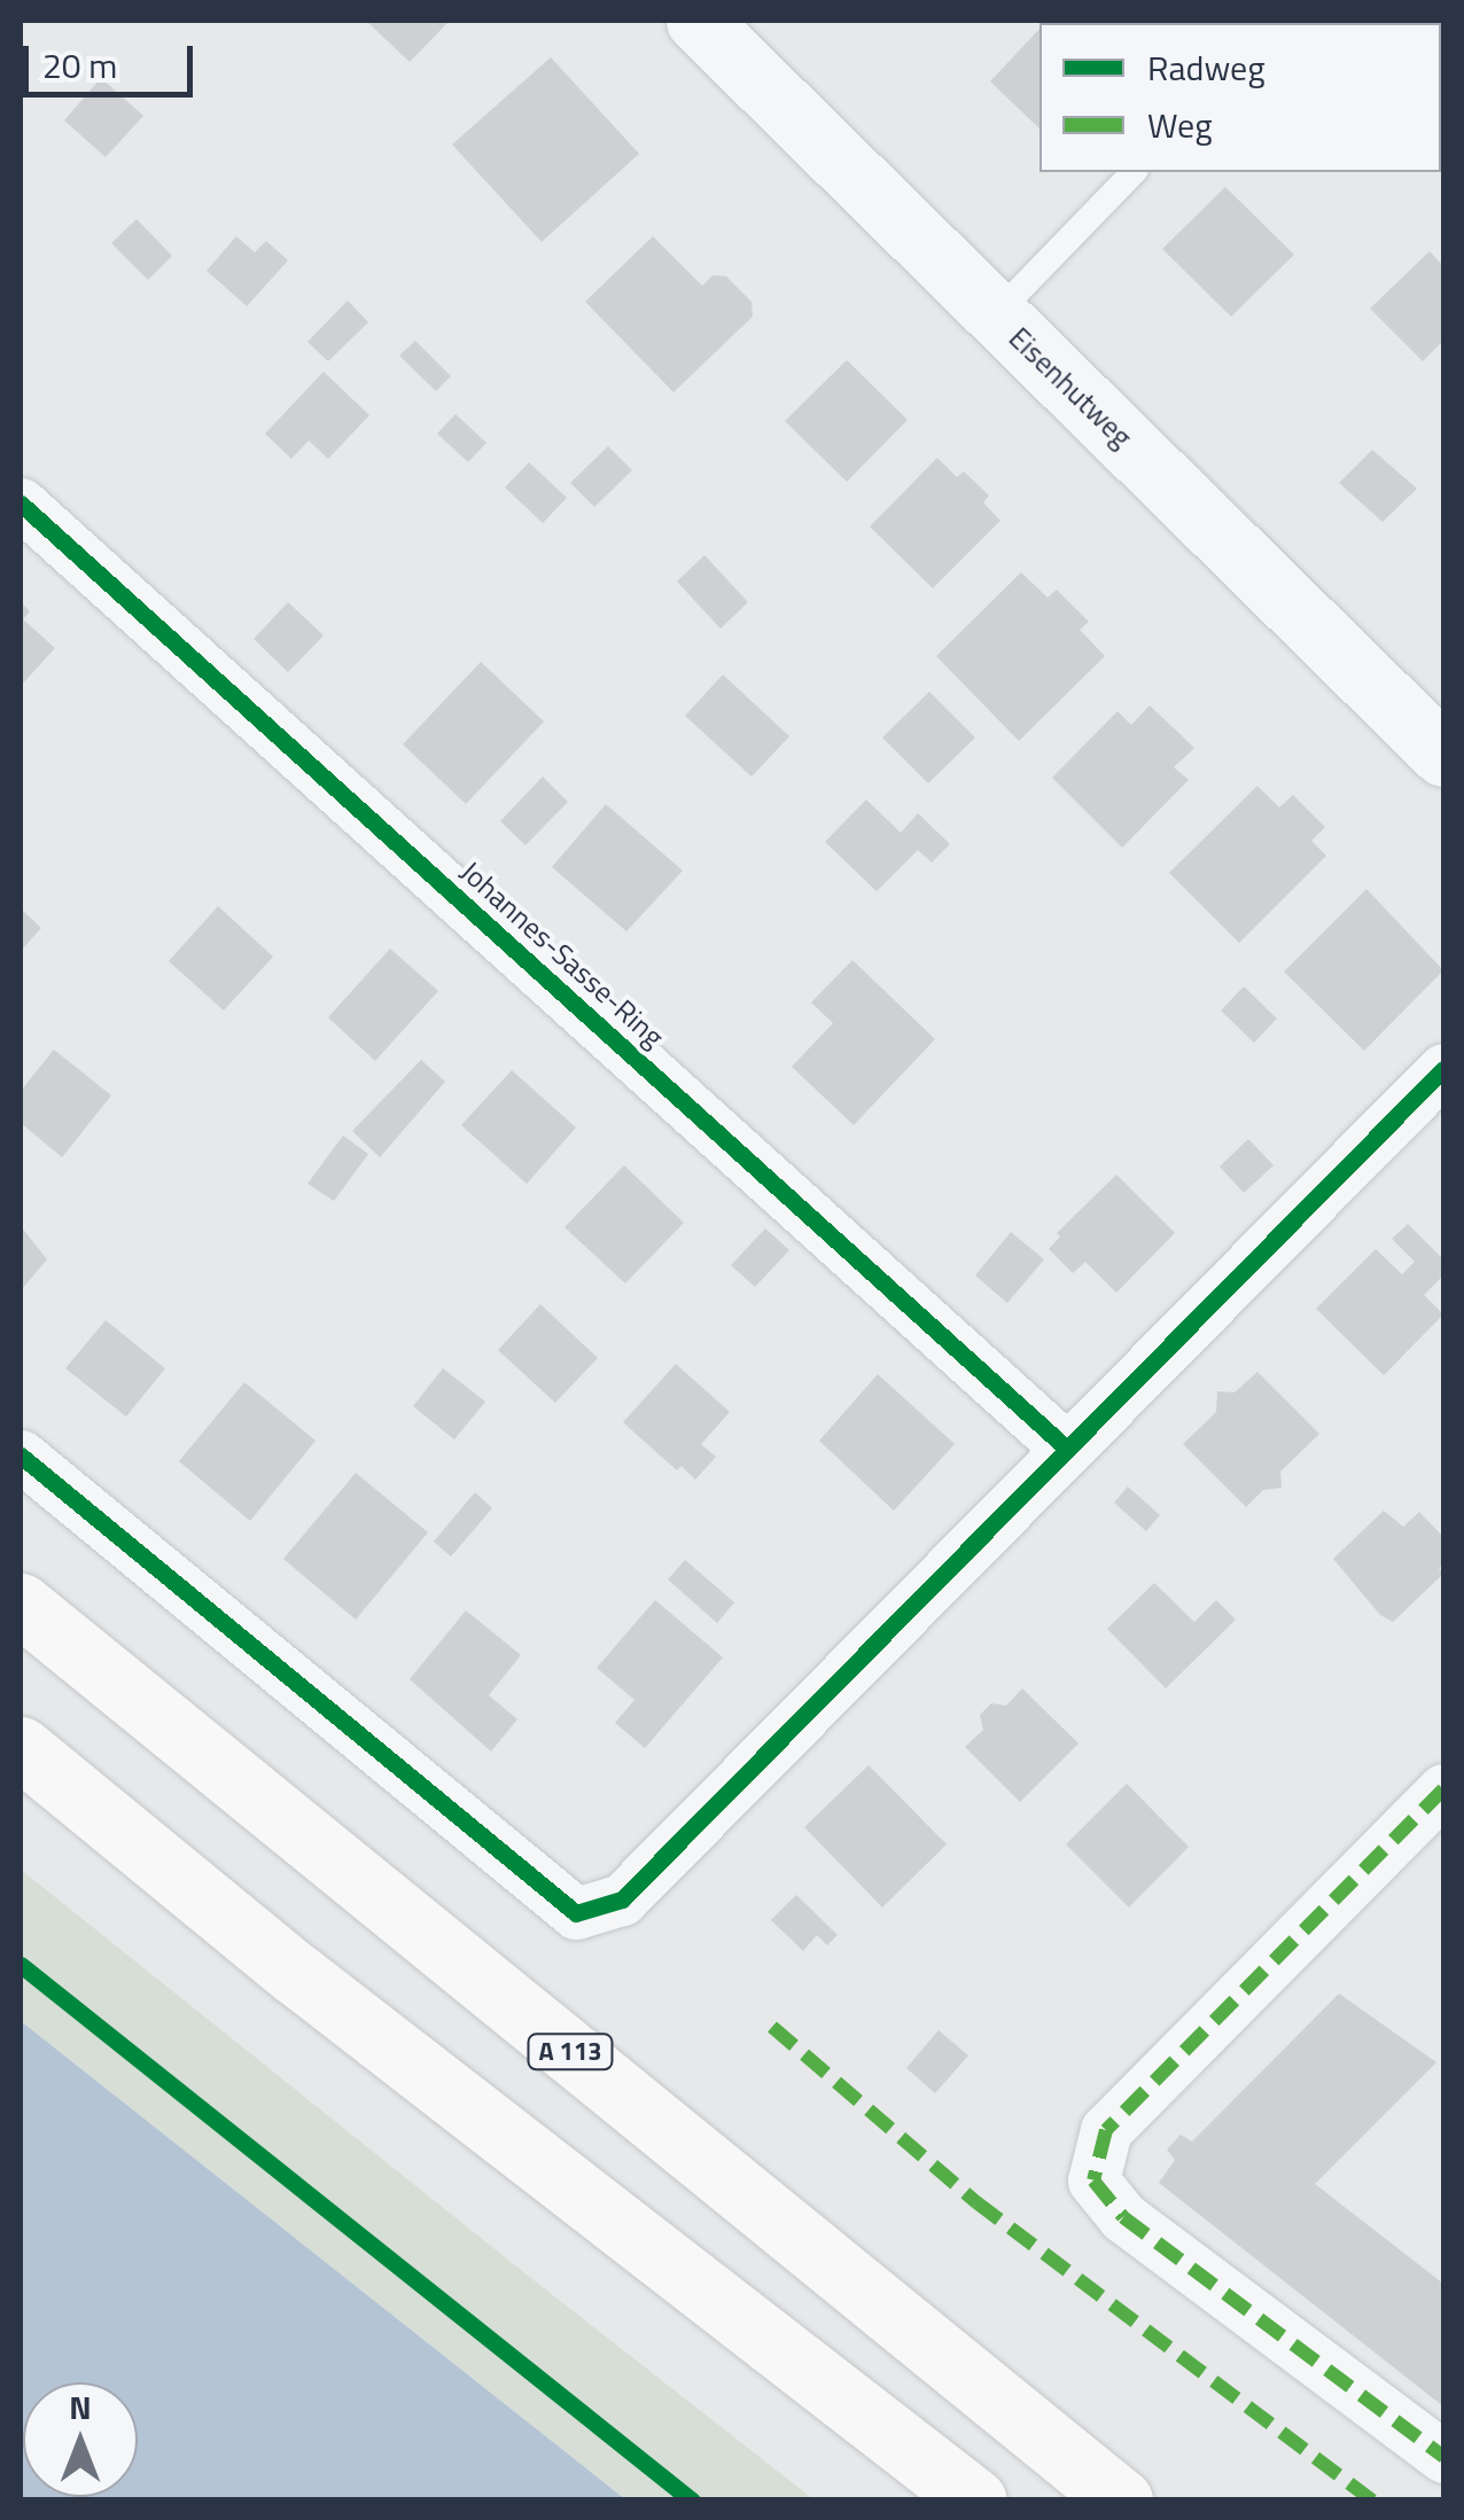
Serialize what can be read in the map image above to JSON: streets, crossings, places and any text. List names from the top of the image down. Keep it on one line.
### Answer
{"streets":{"highway":["A 113"],"street":["Eisenhutweg","Johannes-Sasse-Ring"]},"legend":["Radweg","Weg"],"scale_bar":"20 m","north":"top"}
